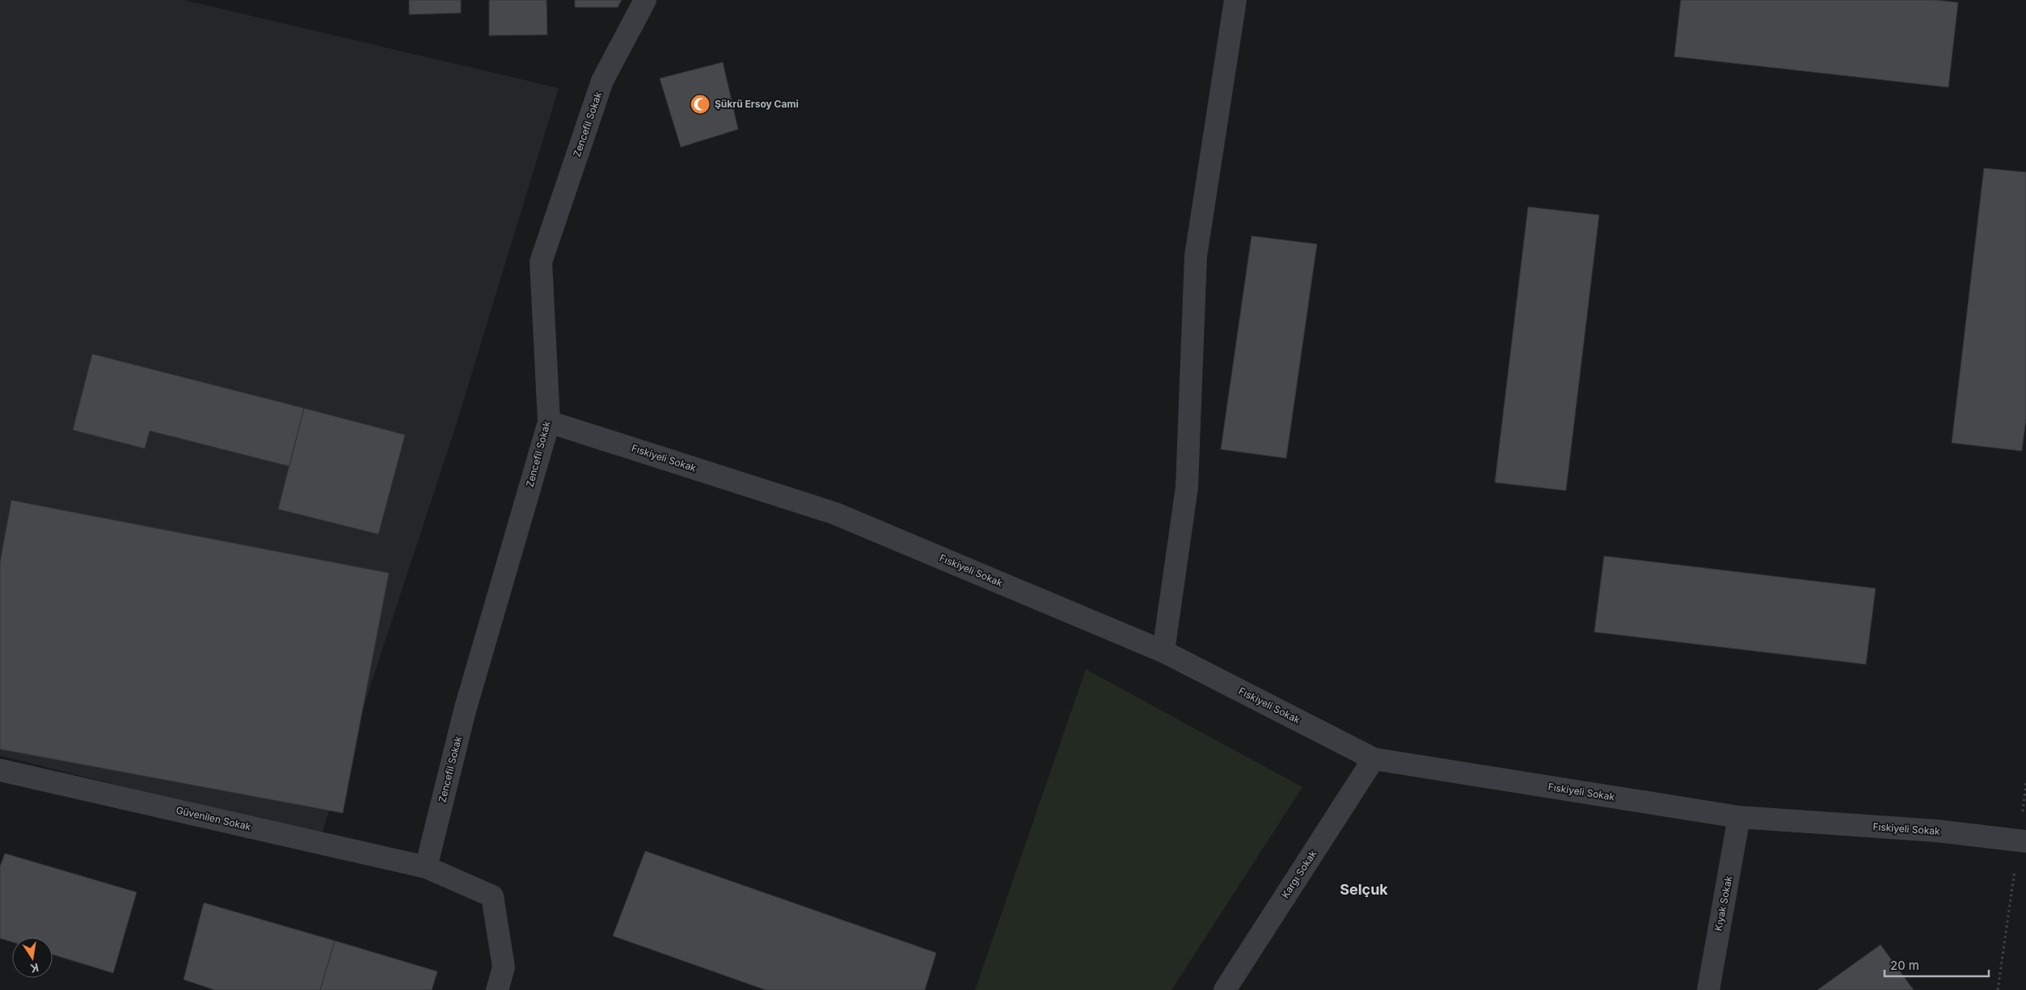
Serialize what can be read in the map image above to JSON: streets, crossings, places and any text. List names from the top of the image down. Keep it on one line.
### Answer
{"streets":{"street":["Zencefil Sokak","Fıskiyeli Sokak","Güvenilen Sokak","Kargı Sokak","Kıyak Sokak"]},"crossings":[["Zencefil Sokak","Fıskiyeli Sokak"],["Zencefil Sokak","Güvenilen Sokak"],["Fıskiyeli Sokak","Kargı Sokak"],["Fıskiyeli Sokak","Kıyak Sokak"]],"districts":["Selçuk"],"places":{"mosque":["Şükrü Ersoy Cami"]},"scale_bar":"20 m","north":"bottom"}
